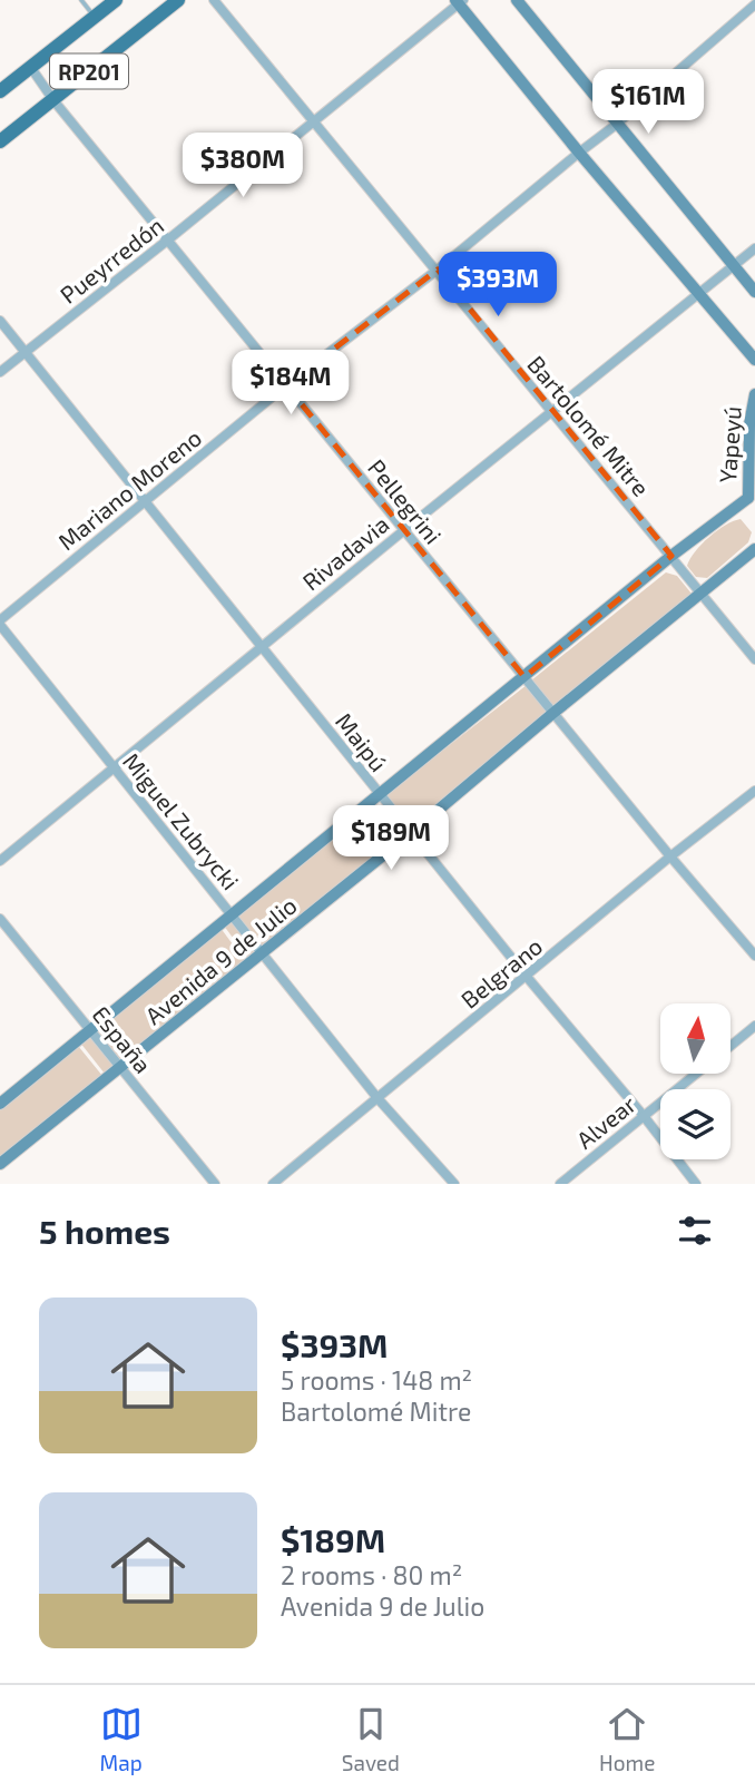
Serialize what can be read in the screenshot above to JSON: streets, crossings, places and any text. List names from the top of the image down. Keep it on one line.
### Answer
{"streets":{"main road":["RP201","Yapeyú","Avenida 9 de Julio"],"street":["Pueyrredón","Bartolomé Mitre","Mariano Moreno","Pellegrini","Rivadavia","Maipú","Miguel Zubrycki","Belgrano","España","Alvear"]},"crossings":[["RP201","Pellegrini"],["Pueyrredón","Bartolomé Mitre"],["Pueyrredón","Pellegrini"],["Pueyrredón","Maipú"],["Bartolomé Mitre","Mariano Moreno"],["Bartolomé Mitre","Rivadavia"],["Bartolomé Mitre","Avenida 9 de Julio"],["Yapeyú","Avenida 9 de Julio"],["Mariano Moreno","Pellegrini"],["Mariano Moreno","Maipú"],["Mariano Moreno","Miguel Zubrycki"],["Pellegrini","Rivadavia"],["Pellegrini","Avenida 9 de Julio"],["Pellegrini","Belgrano"],["Rivadavia","Maipú"],["Rivadavia","Miguel Zubrycki"],["Maipú","Avenida 9 de Julio"],["Maipú","Belgrano"],["Maipú","Alvear"],["Miguel Zubrycki","Avenida 9 de Julio"],["Miguel Zubrycki","Belgrano"],["Avenida 9 de Julio","España"]],"north":"top","page":{"price":["$161M","$380M","$393M","$184M","$189M"],"heading":"5 homes","list":[{"name":"$393M","note":"5 rooms · 148 m² · Bartolomé Mitre"},{"name":"$189M","note":"2 rooms · 80 m² · Avenida 9 de Julio"}],"tabs":["Map","Saved","Home"]}}
